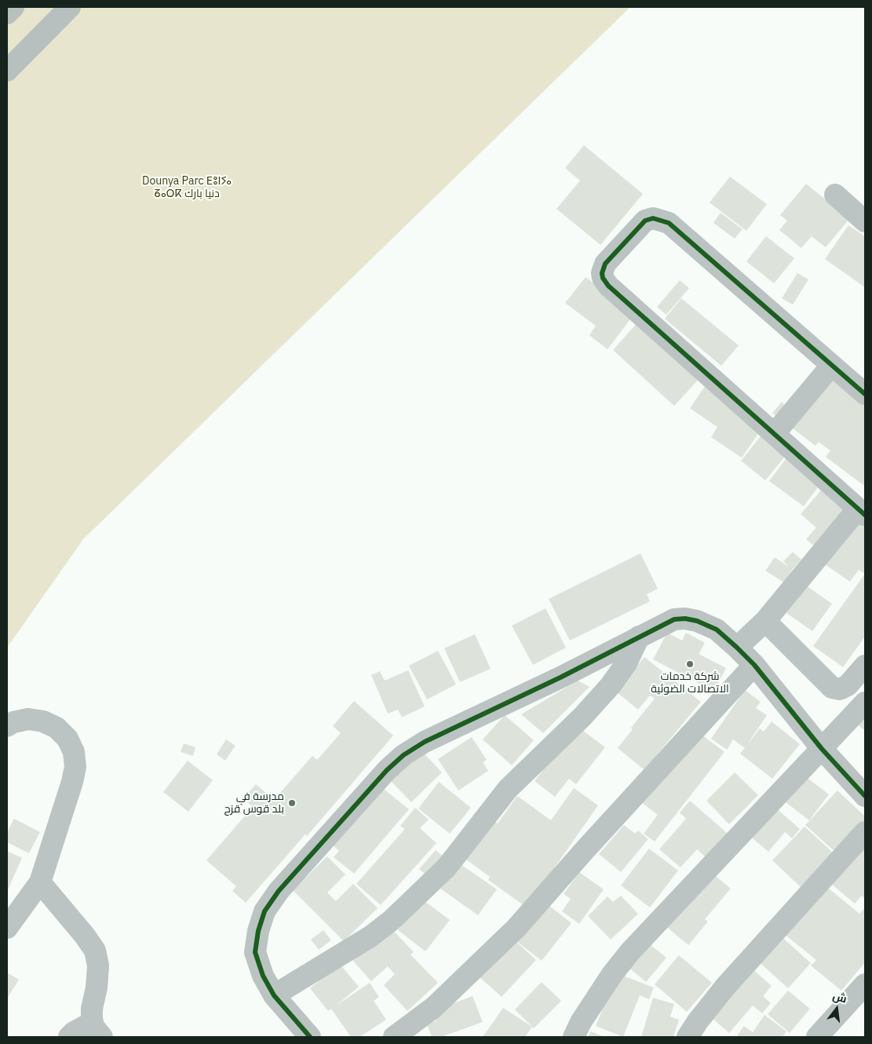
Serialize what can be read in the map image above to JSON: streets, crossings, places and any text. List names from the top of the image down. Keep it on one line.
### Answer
{"parks":["Dounya Parc ⴹⵓⵏⵢⴰ ⵒⴰⵔⴽ دنيا بارك"],"places":["شركة خدمات الاتصالات الضوئية","مدرسة في بلد قوس قزح"],"north":"top"}
